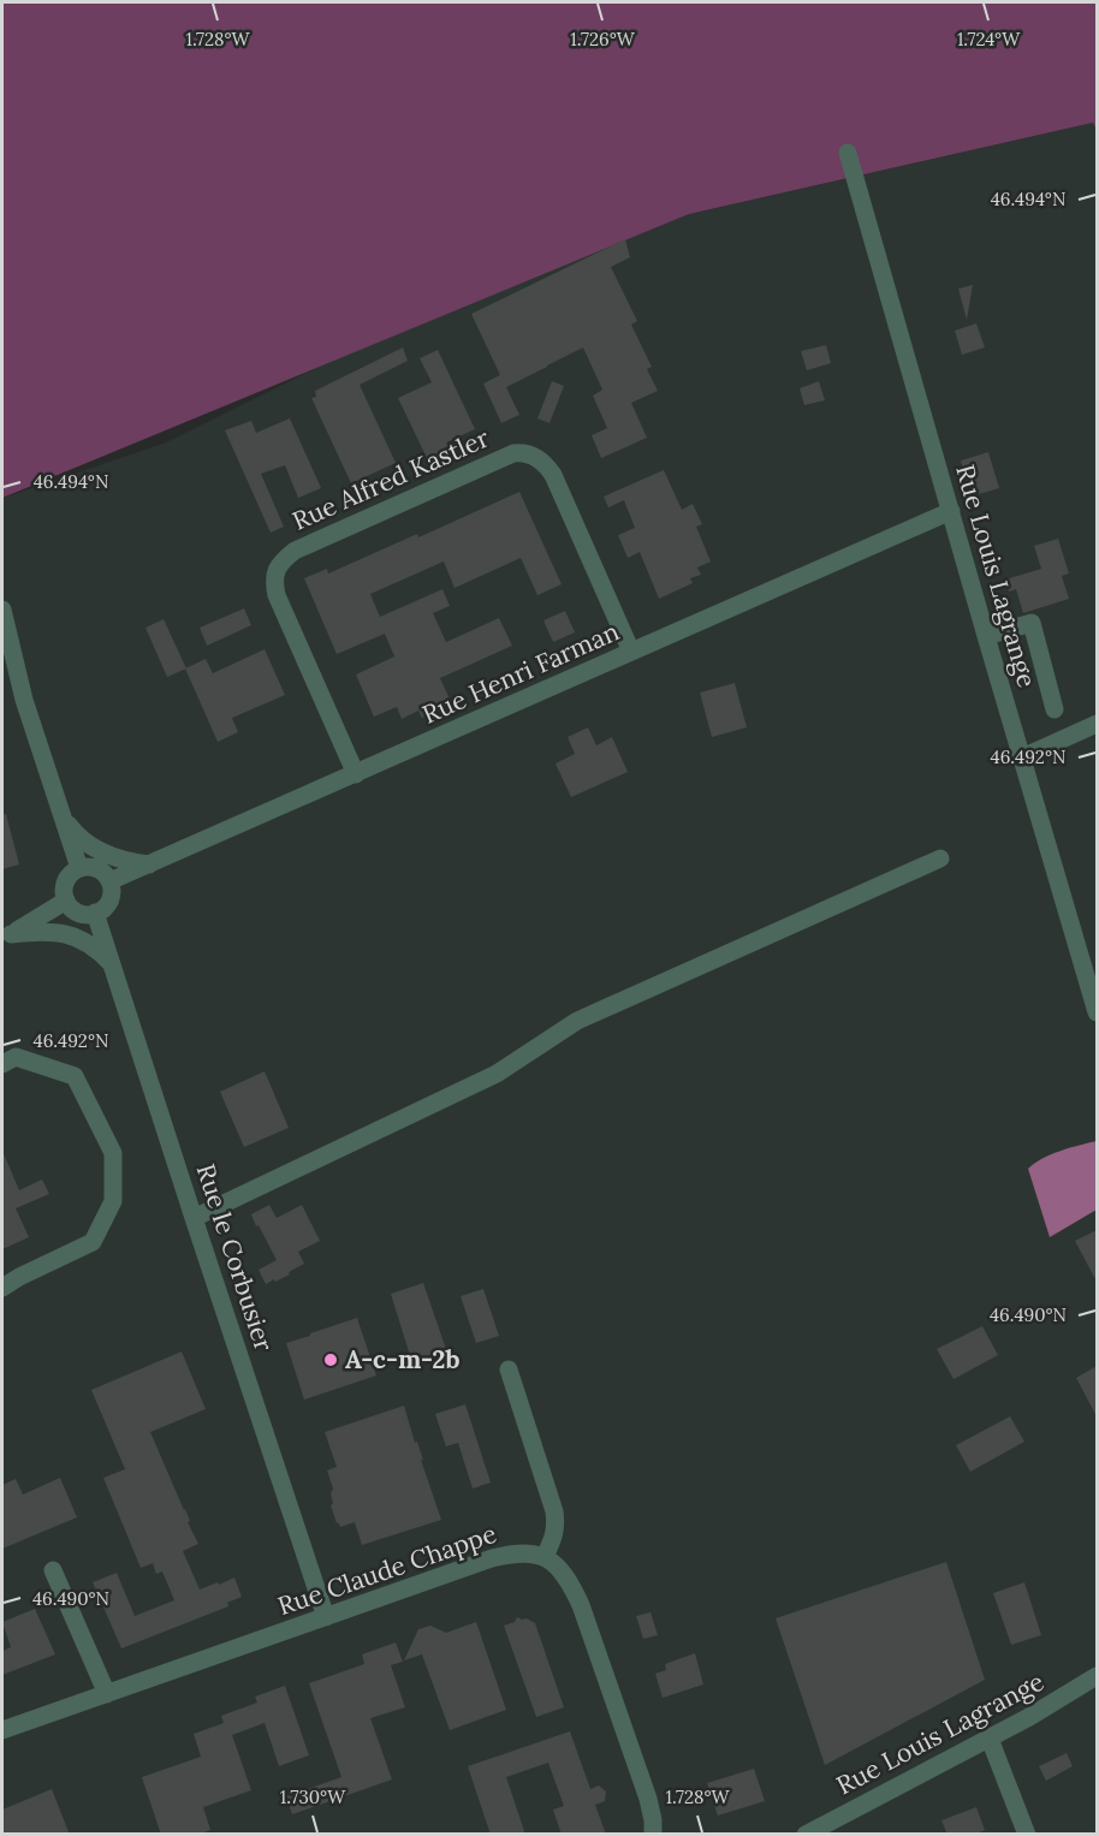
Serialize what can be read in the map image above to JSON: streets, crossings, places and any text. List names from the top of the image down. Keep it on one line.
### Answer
{"streets":{"street":["Rue Alfred Kastler","Rue Louis Lagrange","Rue Henri Farman","Rue le Corbusier","Rue Claude Chappe"]},"crossings":[["Rue Alfred Kastler","Rue Henri Farman"],["Rue Louis Lagrange","Rue Henri Farman"],["Rue Henri Farman","Rue le Corbusier"],["Rue le Corbusier","Rue Claude Chappe"]],"places":["A-c-m-2b"],"coordinates":["1.728°W","1.726°W","1.724°W","46.494°N","46.492°N","46.490°N","1.730°W"]}
